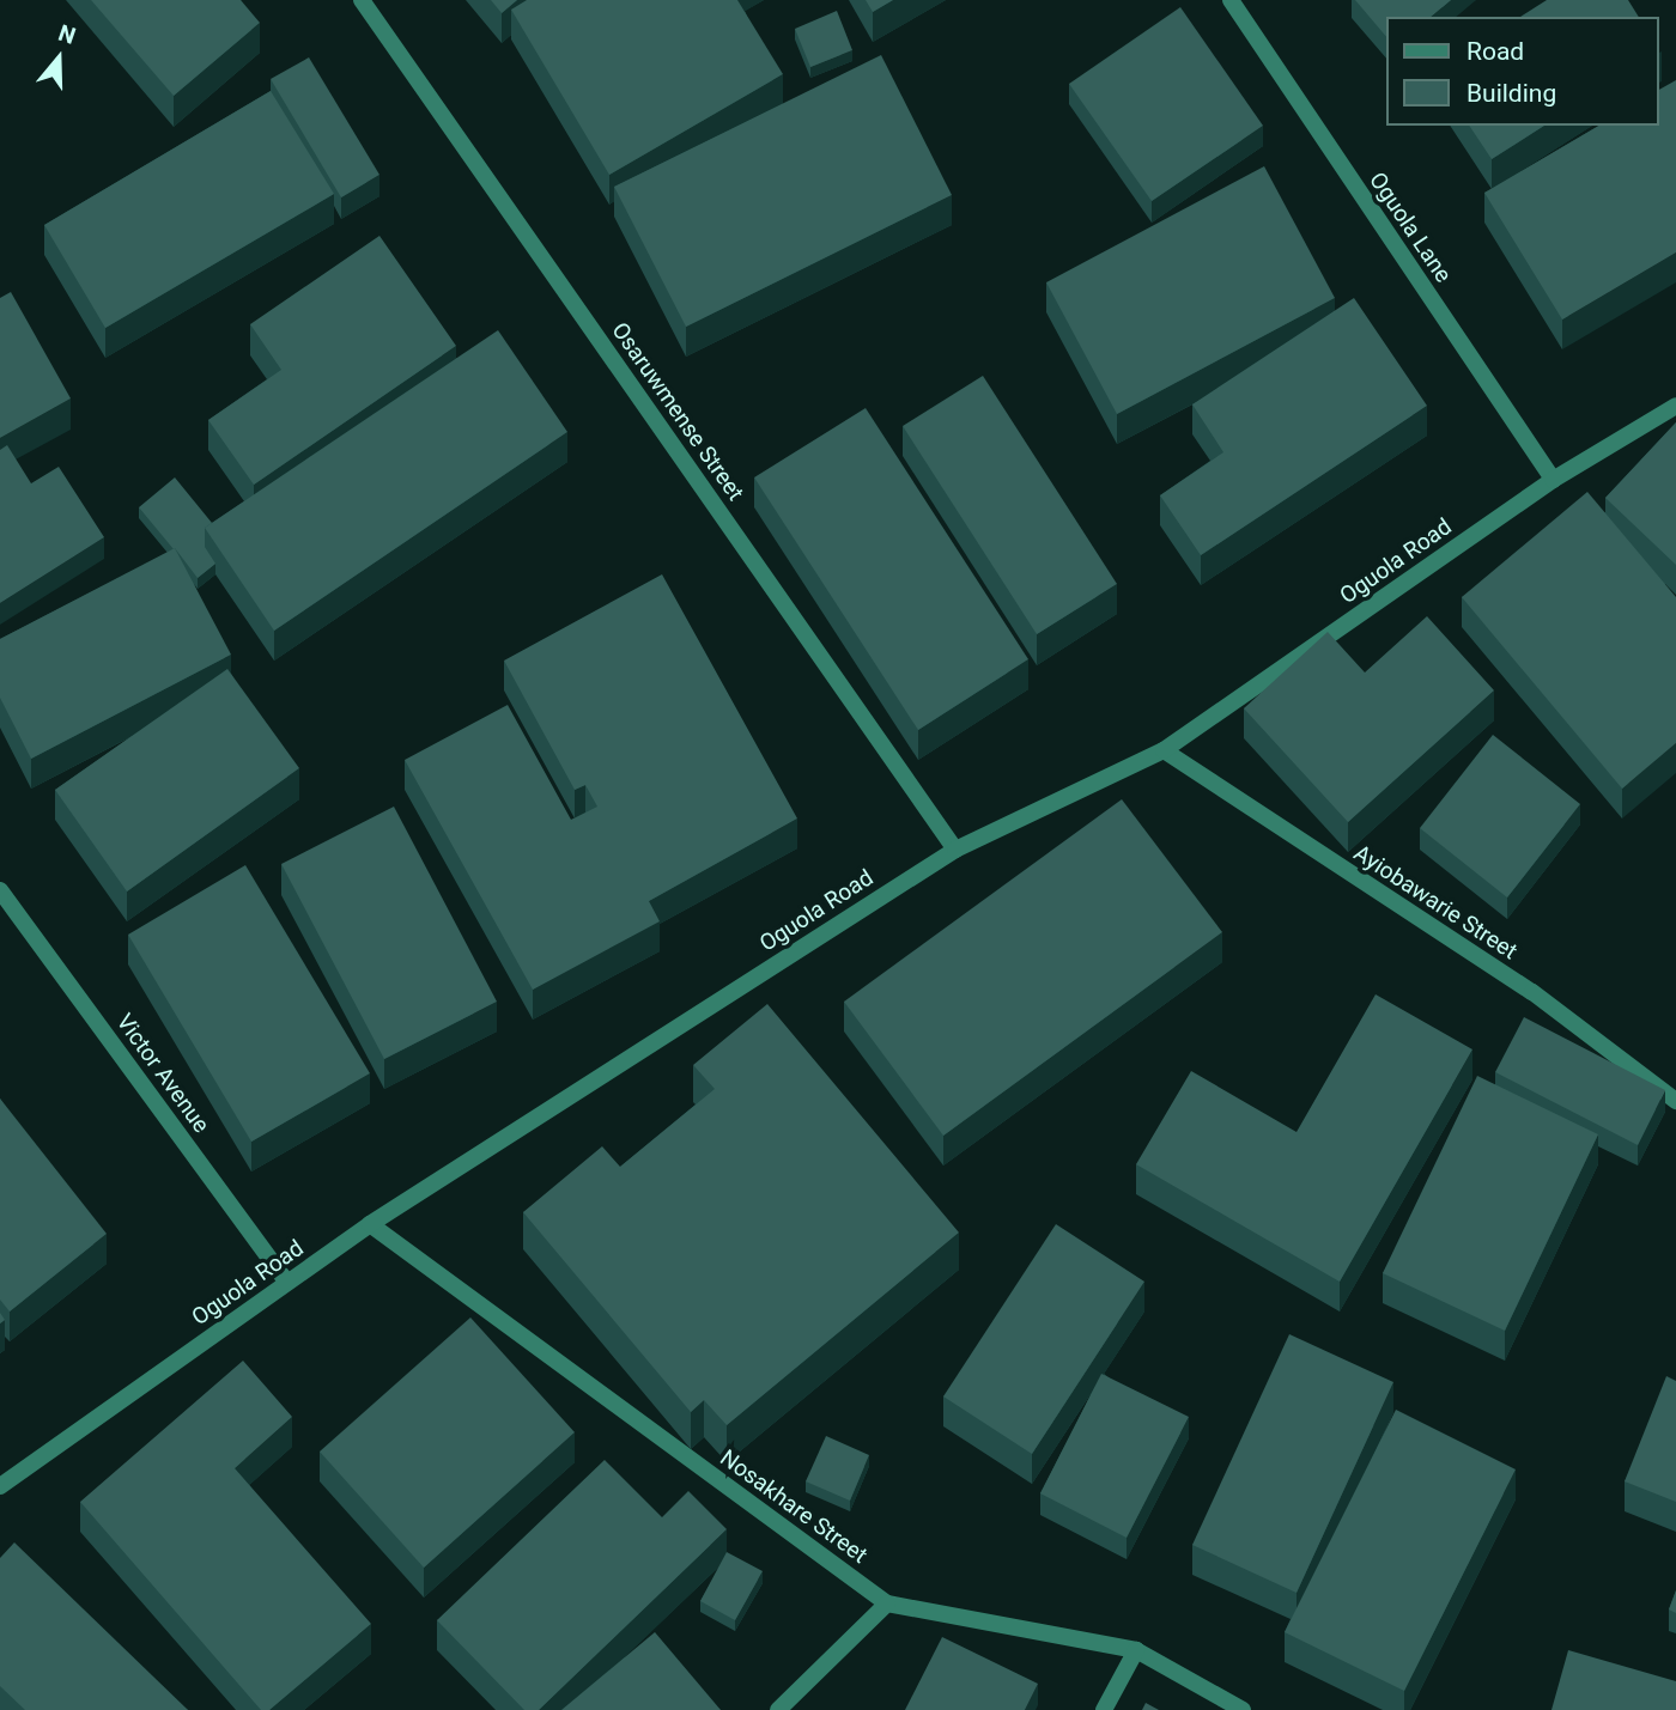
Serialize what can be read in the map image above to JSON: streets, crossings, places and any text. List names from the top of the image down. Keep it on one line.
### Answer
{"streets":{"street":["Oguola Lane","Osaruwmense Street","Oguola Road","Ayiobawarie Street","Victor Avenue","Nosakhare Street"]},"crossings":[["Oguola Lane","Oguola Road"],["Osaruwmense Street","Oguola Road"],["Oguola Road","Ayiobawarie Street"],["Oguola Road","Victor Avenue"],["Oguola Road","Nosakhare Street"]],"legend":["Road","Building"],"north":"top"}
